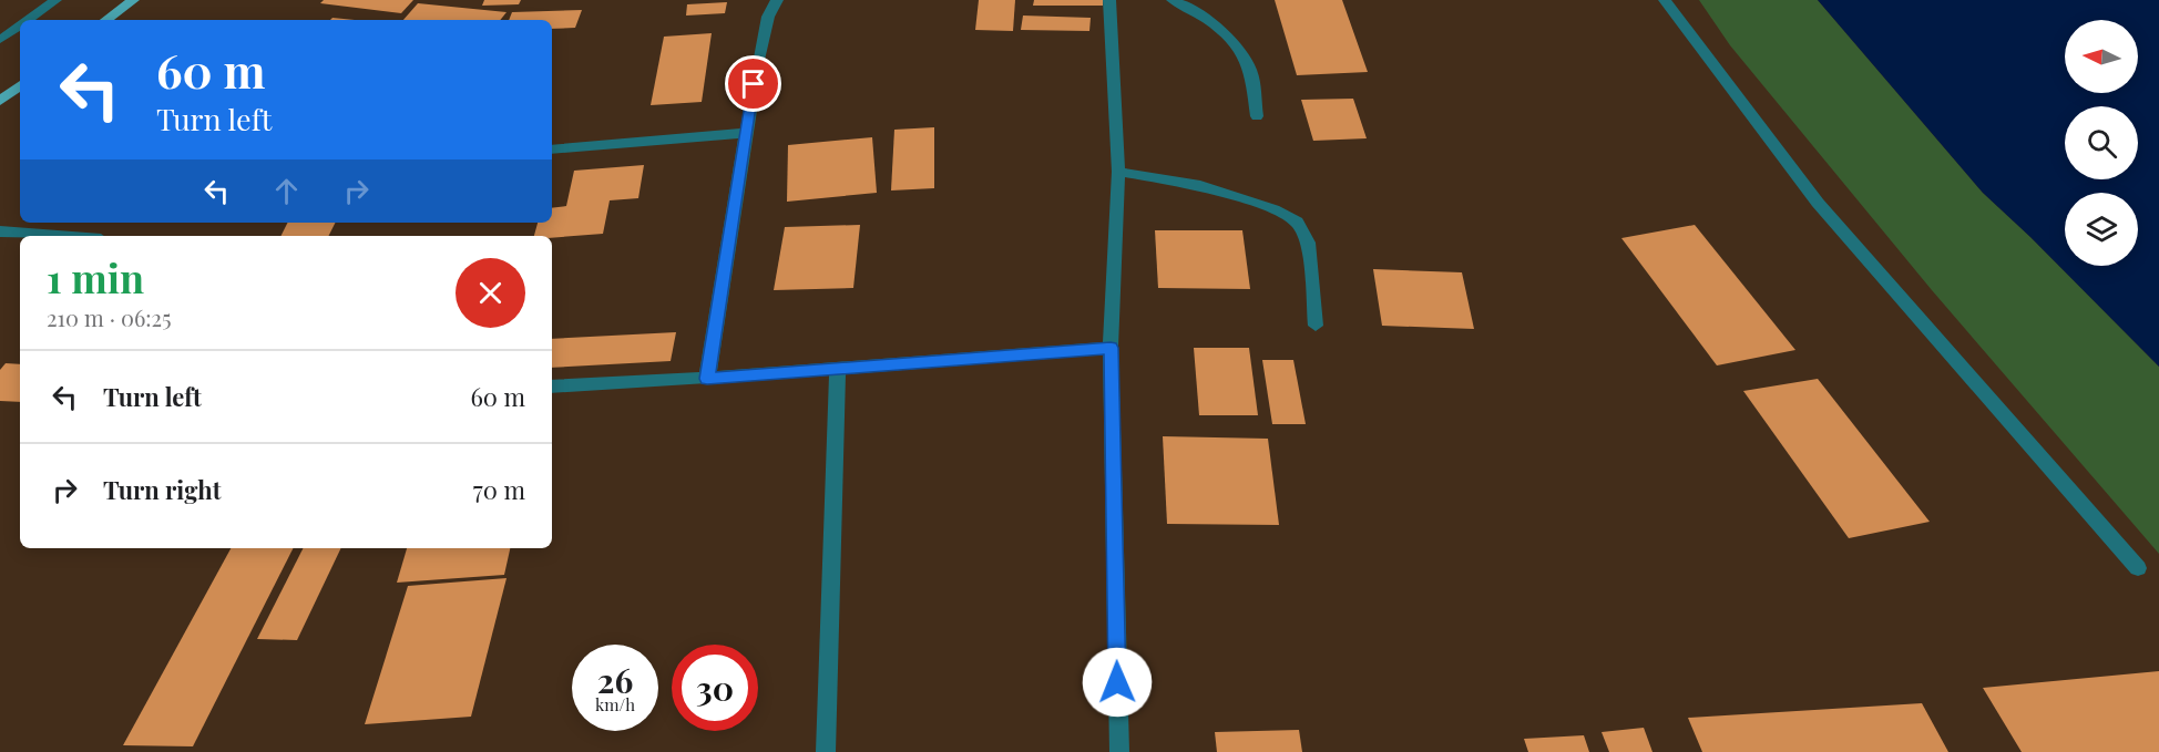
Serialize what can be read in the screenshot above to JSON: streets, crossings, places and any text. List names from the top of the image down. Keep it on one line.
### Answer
{"north":"left","page":{"turn":["60 m","Turn left"],"heading":["1 min","210 m · 06:25"],"list":[{"name":"Turn left","value":"60 m"},{"name":"Turn right","value":"70 m"}],"speed":"26 km/h","limit":"30"}}
